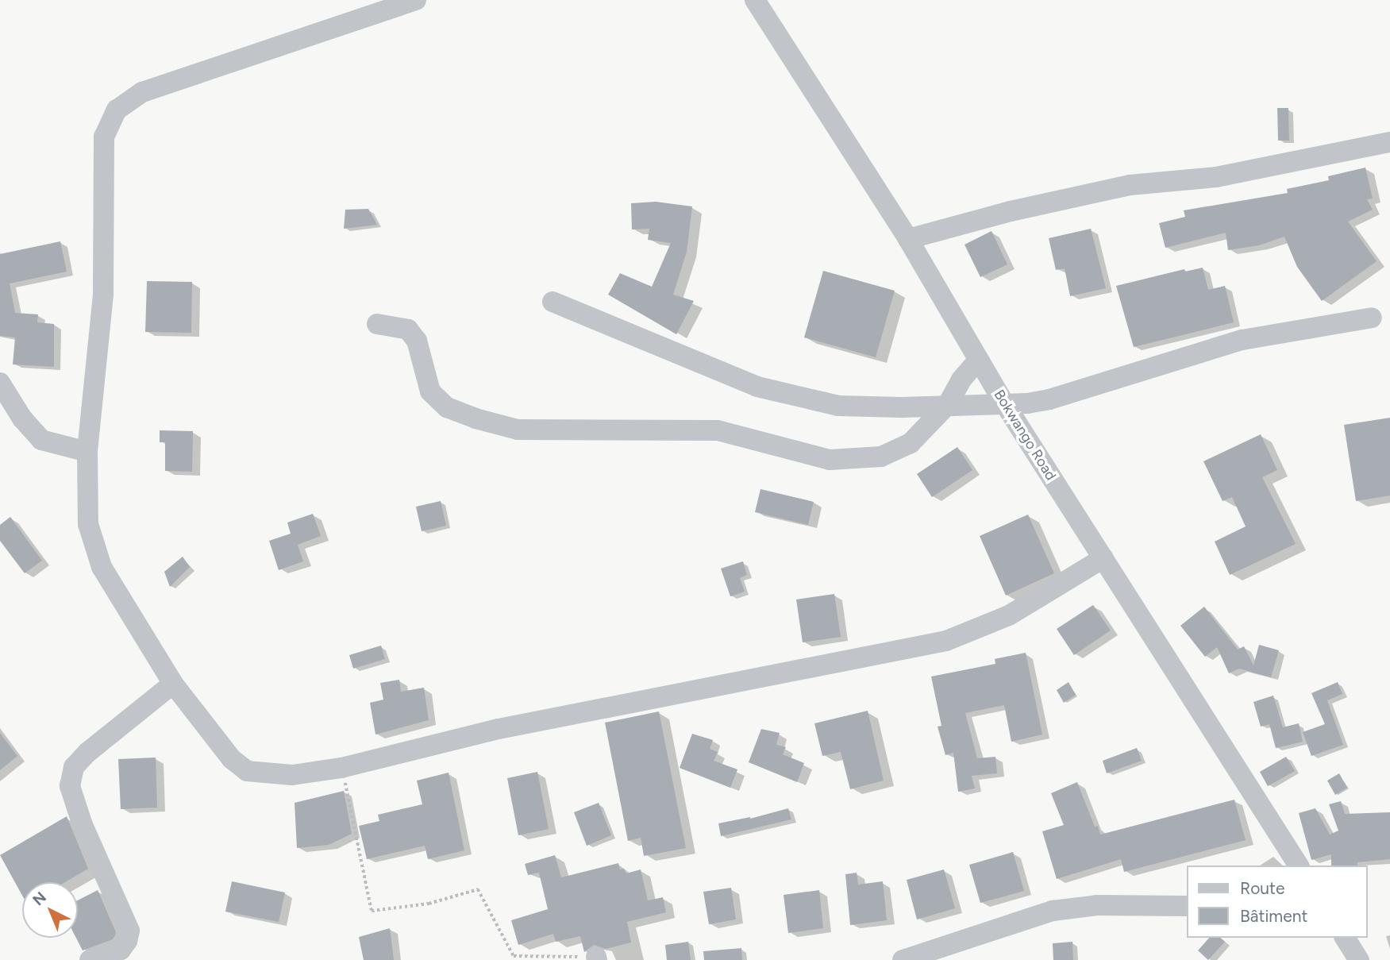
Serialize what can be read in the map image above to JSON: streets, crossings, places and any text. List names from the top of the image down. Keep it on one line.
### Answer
{"streets":{"street":["Bokwango Road"]},"legend":["Route","Bâtiment"],"north":"top left"}
